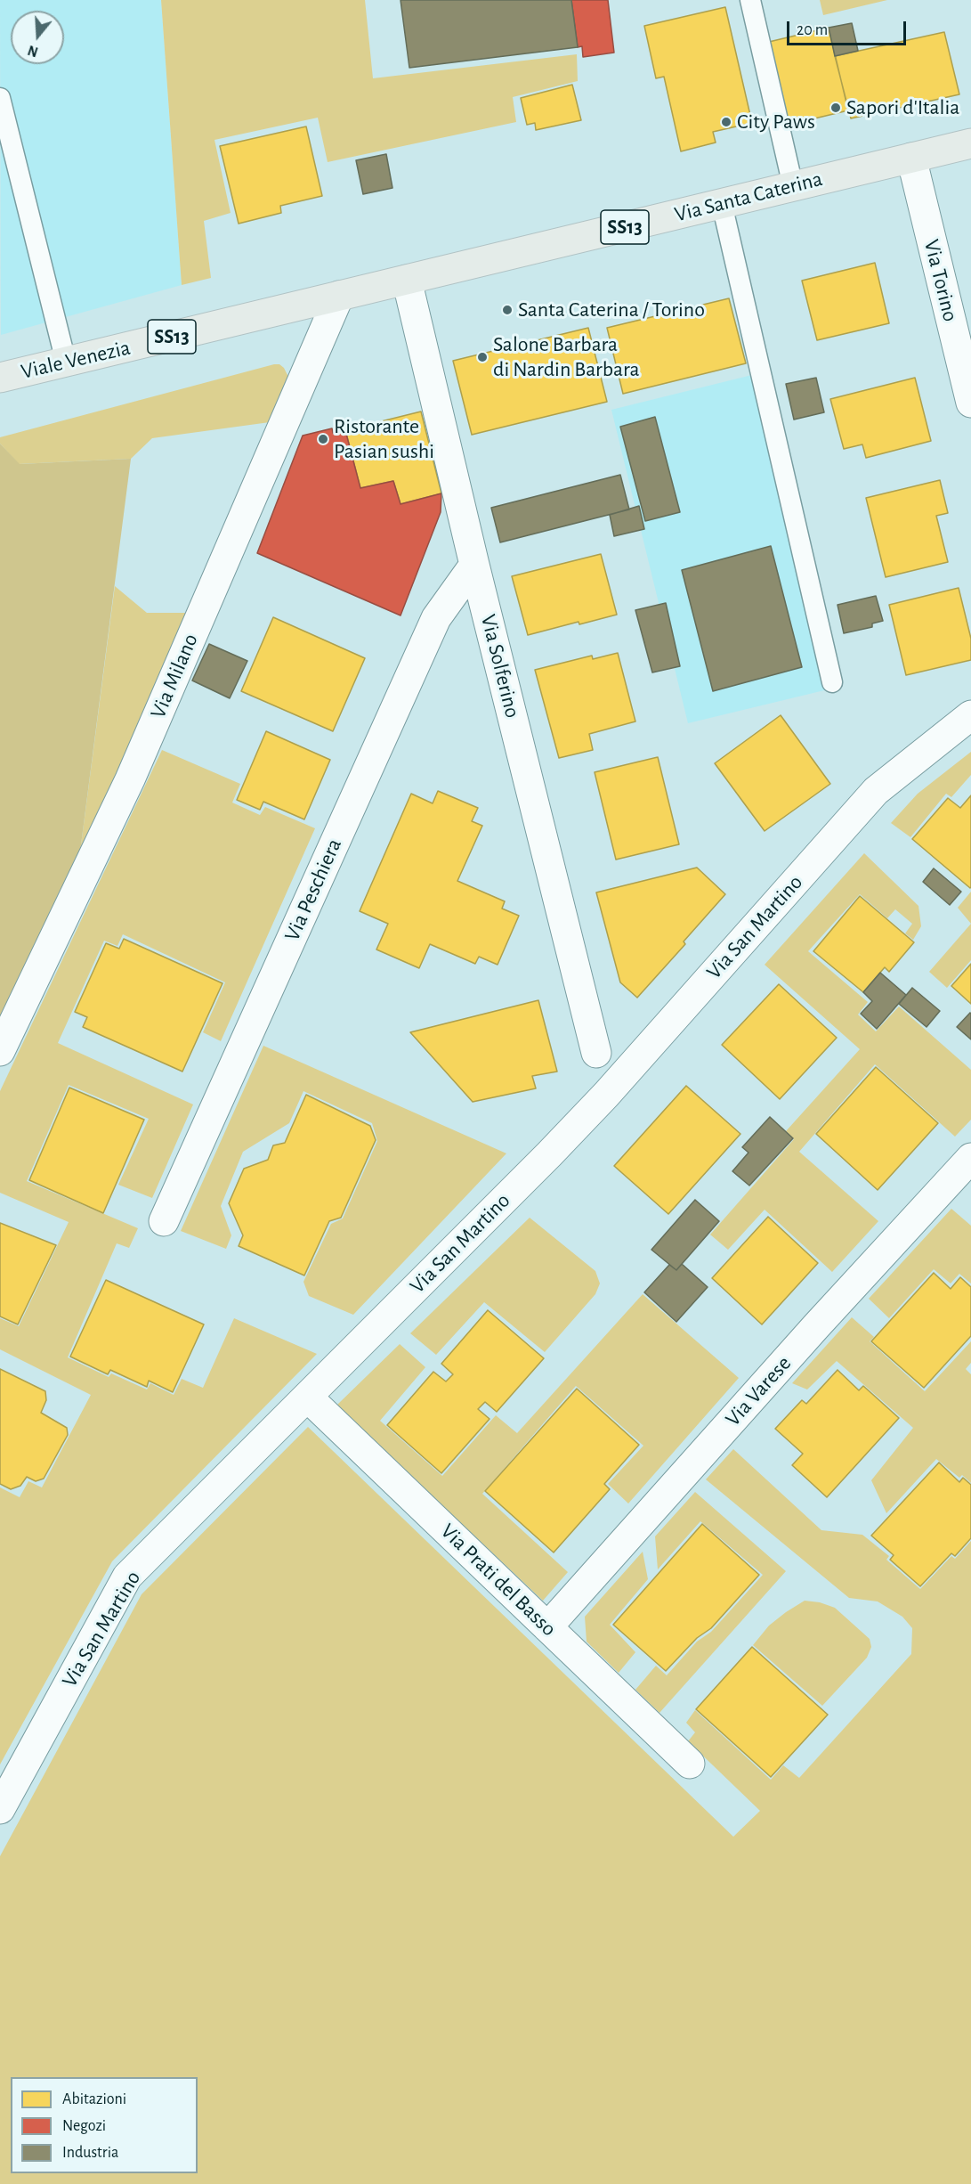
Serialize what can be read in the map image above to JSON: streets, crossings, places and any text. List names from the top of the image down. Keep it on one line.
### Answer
{"streets":{"main road":["Via Santa Caterina","SS13","Viale Venezia"],"street":["Via Torino","Via Solferino","Via Milano","Via Peschiera","Via San Martino","Via Varese","Via Prati del Basso"]},"crossings":[["Via Santa Caterina","Via Torino"],["Via Santa Caterina","Viale Venezia"],["Via Santa Caterina","Via Solferino"],["Via Santa Caterina","Via Milano"],["Viale Venezia","Via Milano"],["Via Solferino","Via Peschiera"],["Via San Martino","Via Prati del Basso"],["Via Varese","Via Prati del Basso"]],"places":["Sapori d'Italia","City Paws","Santa Caterina / Torino","Salone Barbara di Nardin Barbara","Ristorante Pasian sushi"],"legend":["Abitazioni","Negozi","Industria"],"scale_bar":"20 m","north":"bottom"}
